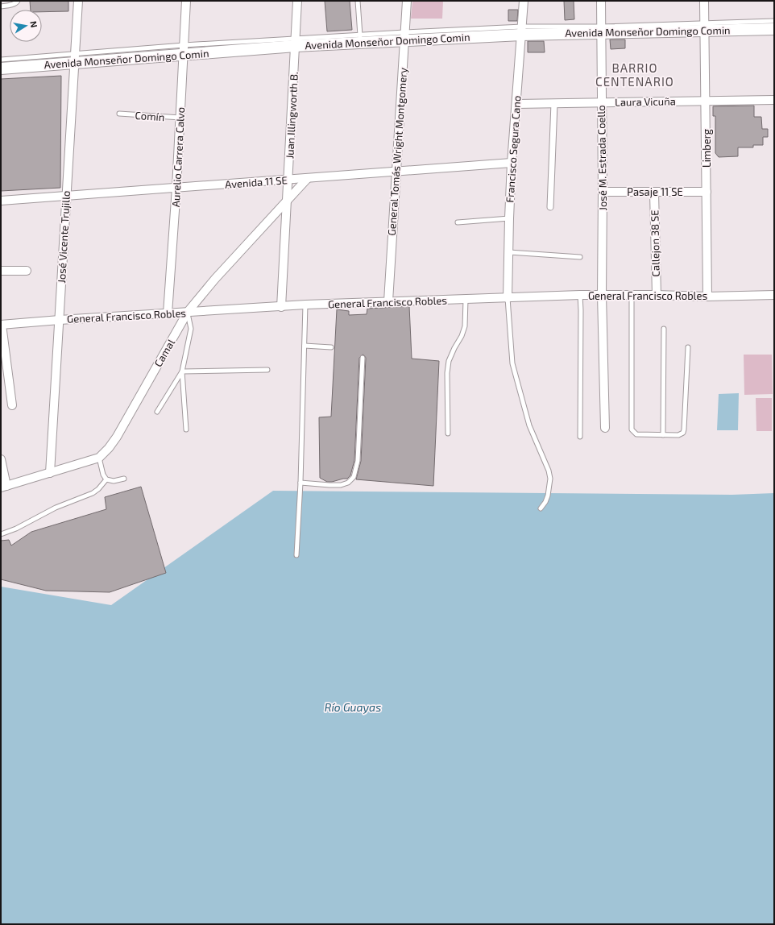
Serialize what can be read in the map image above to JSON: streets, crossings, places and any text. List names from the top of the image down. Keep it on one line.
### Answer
{"streets":{"main road":["Avenida Monseñor Domingo Comin"],"street":["Laura Vicuña","Juan Illingworth B.","Limberg","Francisco Segura Cano","General Tomás Wright Montgomery","Aurelio Carrera Calvo","José M. Estrada Coello","Avenida 11 SE","Pasaje 11 SE","José Vicente Trujillo","Callejon 38 SE","General Francisco Robles","Camal"],"lane":["Comín"]},"crossings":[["Avenida Monseñor Domingo Comin","Juan Illingworth B."],["Avenida Monseñor Domingo Comin","Limberg"],["Avenida Monseñor Domingo Comin","Francisco Segura Cano"],["Avenida Monseñor Domingo Comin","General Tomás Wright Montgomery"],["Avenida Monseñor Domingo Comin","Aurelio Carrera Calvo"],["Avenida Monseñor Domingo Comin","José M. Estrada Coello"],["Avenida Monseñor Domingo Comin","José Vicente Trujillo"],["Laura Vicuña","Limberg"],["Laura Vicuña","Francisco Segura Cano"],["Laura Vicuña","José M. Estrada Coello"],["Juan Illingworth B.","Avenida 11 SE"],["Juan Illingworth B.","General Francisco Robles"],["Juan Illingworth B.","Camal"],["Comín","Aurelio Carrera Calvo"],["Limberg","Pasaje 11 SE"],["Limberg","General Francisco Robles"],["Francisco Segura Cano","Avenida 11 SE"],["Francisco Segura Cano","General Francisco Robles"],["General Tomás Wright Montgomery","Avenida 11 SE"],["General Tomás Wright Montgomery","General Francisco Robles"],["Aurelio Carrera Calvo","Avenida 11 SE"],["Aurelio Carrera Calvo","General Francisco Robles"],["José M. Estrada Coello","Pasaje 11 SE"],["José M. Estrada Coello","General Francisco Robles"],["Avenida 11 SE","José Vicente Trujillo"],["Avenida 11 SE","Camal"],["Pasaje 11 SE","Callejon 38 SE"],["José Vicente Trujillo","General Francisco Robles"],["José Vicente Trujillo","Camal"],["Callejon 38 SE","General Francisco Robles"],["General Francisco Robles","Camal"]],"districts":["BARRIO CENTENARIO"],"water":["Río Guayas"],"north":"right"}
